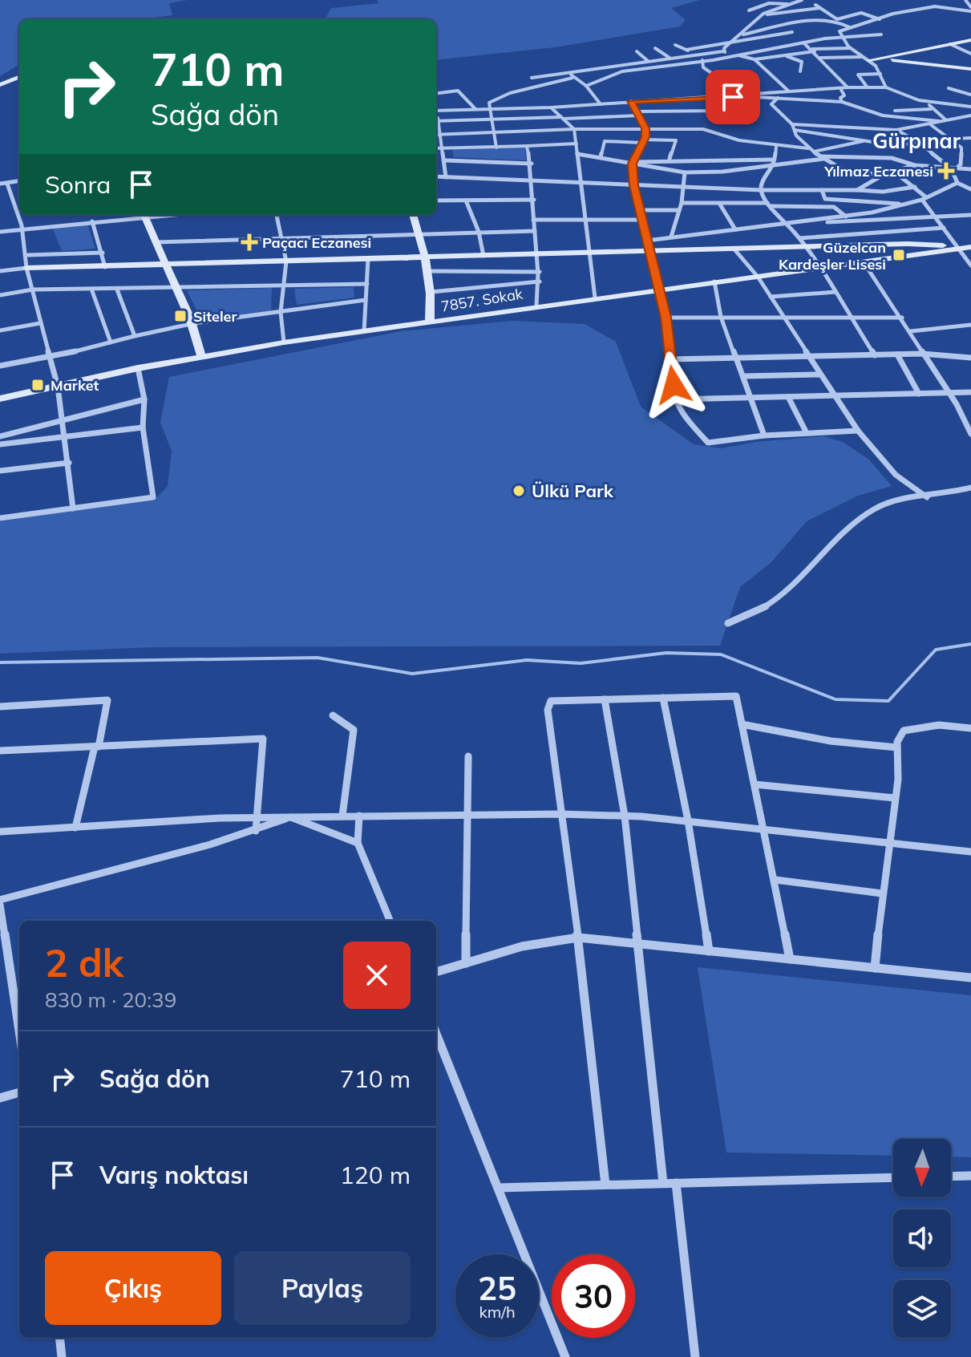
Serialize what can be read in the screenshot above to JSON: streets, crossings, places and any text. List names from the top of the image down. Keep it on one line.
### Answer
{"streets":{"street":["7857. Sokak"]},"districts":["Gürpınar"],"places":{"health":["Yılmaz Eczanesi","Paçacı Eczanesi"],"transit":["Güzelcan Kardeşler Lisesi","Siteler","Market"],"other":["Ülkü Park"]},"north":"bottom","page":{"turn":["710 m","Sağa dön"],"then":"Sonra","heading":["2 dk","830 m · 20:39"],"list":[{"name":"Sağa dön","value":"710 m"},{"name":"Varış noktası","value":"120 m"}],"buttons":["Çıkış","Paylaş"],"speed":"25 km/h","limit":"30"}}
